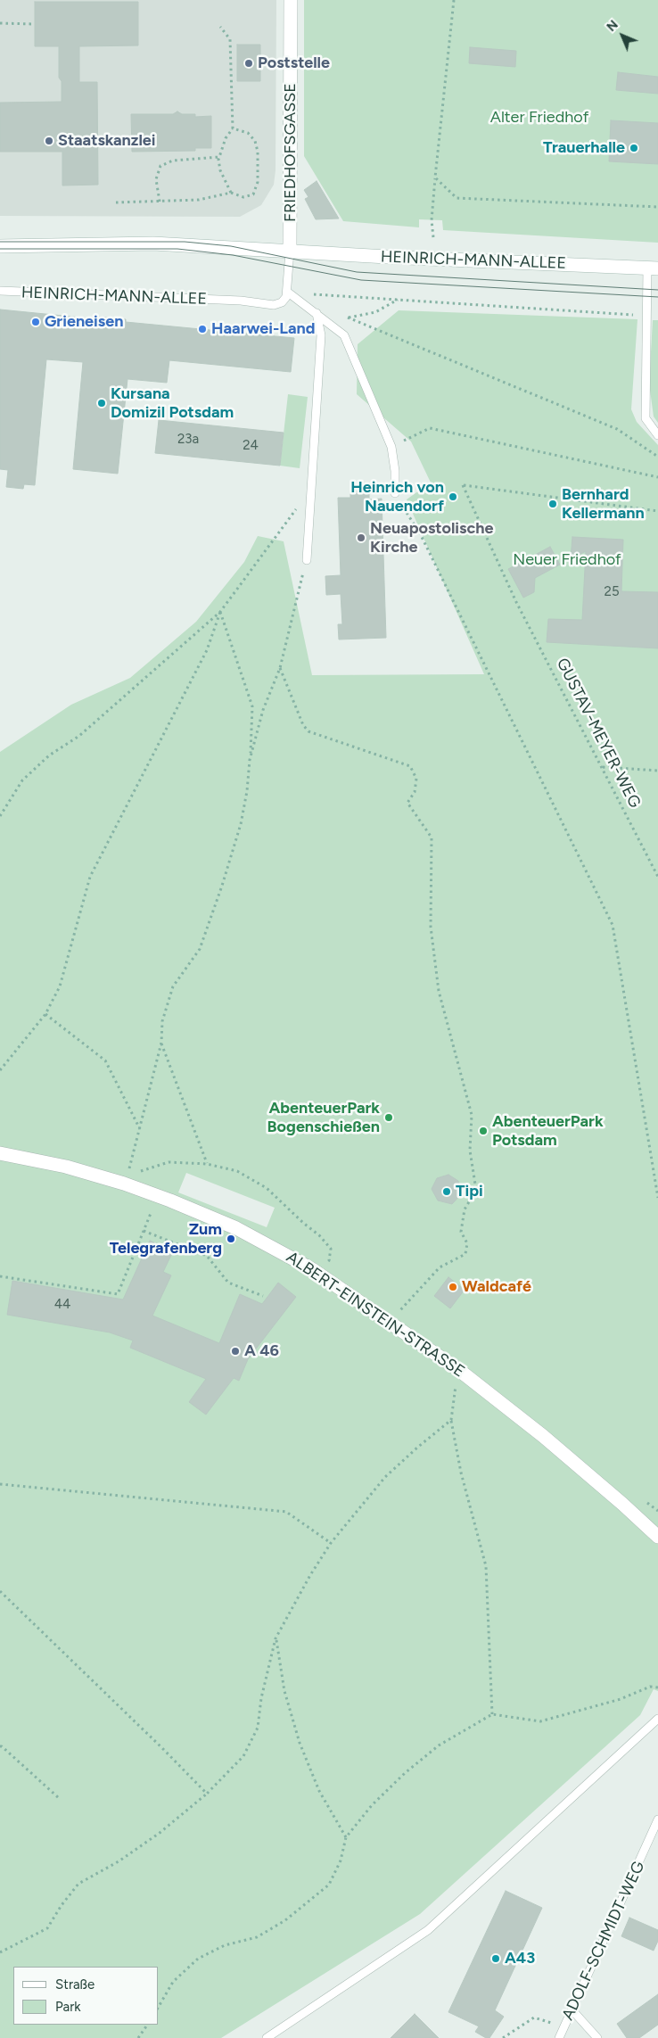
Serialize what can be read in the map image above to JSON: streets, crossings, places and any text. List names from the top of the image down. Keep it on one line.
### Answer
{"streets":{"street":["FRIEDHOFSGASSE","HEINRICH-MANN-ALLEE","ALBERT-EINSTEIN-STRASSE"],"lane":["ADOLF-SCHMIDT-WEG"],"path":["GUSTAV-MEYER-WEG"]},"crossings":[["FRIEDHOFSGASSE","HEINRICH-MANN-ALLEE"]],"parks":["Alter Friedhof","Neuer Friedhof"],"places":["Poststelle","Staatskanzlei","Trauerhalle","Grieneisen","Haarwei-Land","Kursana Domizil Potsdam","Heinrich von Nauendorf","Bernhard Kellermann","Neuapostolische Kirche","AbenteuerPark Bogenschießen","AbenteuerPark Potsdam","Tipi","Zum Telegrafenberg","Waldcafé","A 46","A43"],"house_numbers":["23a","24","25","44"],"legend":["Straße","Park"],"north":"top left"}
